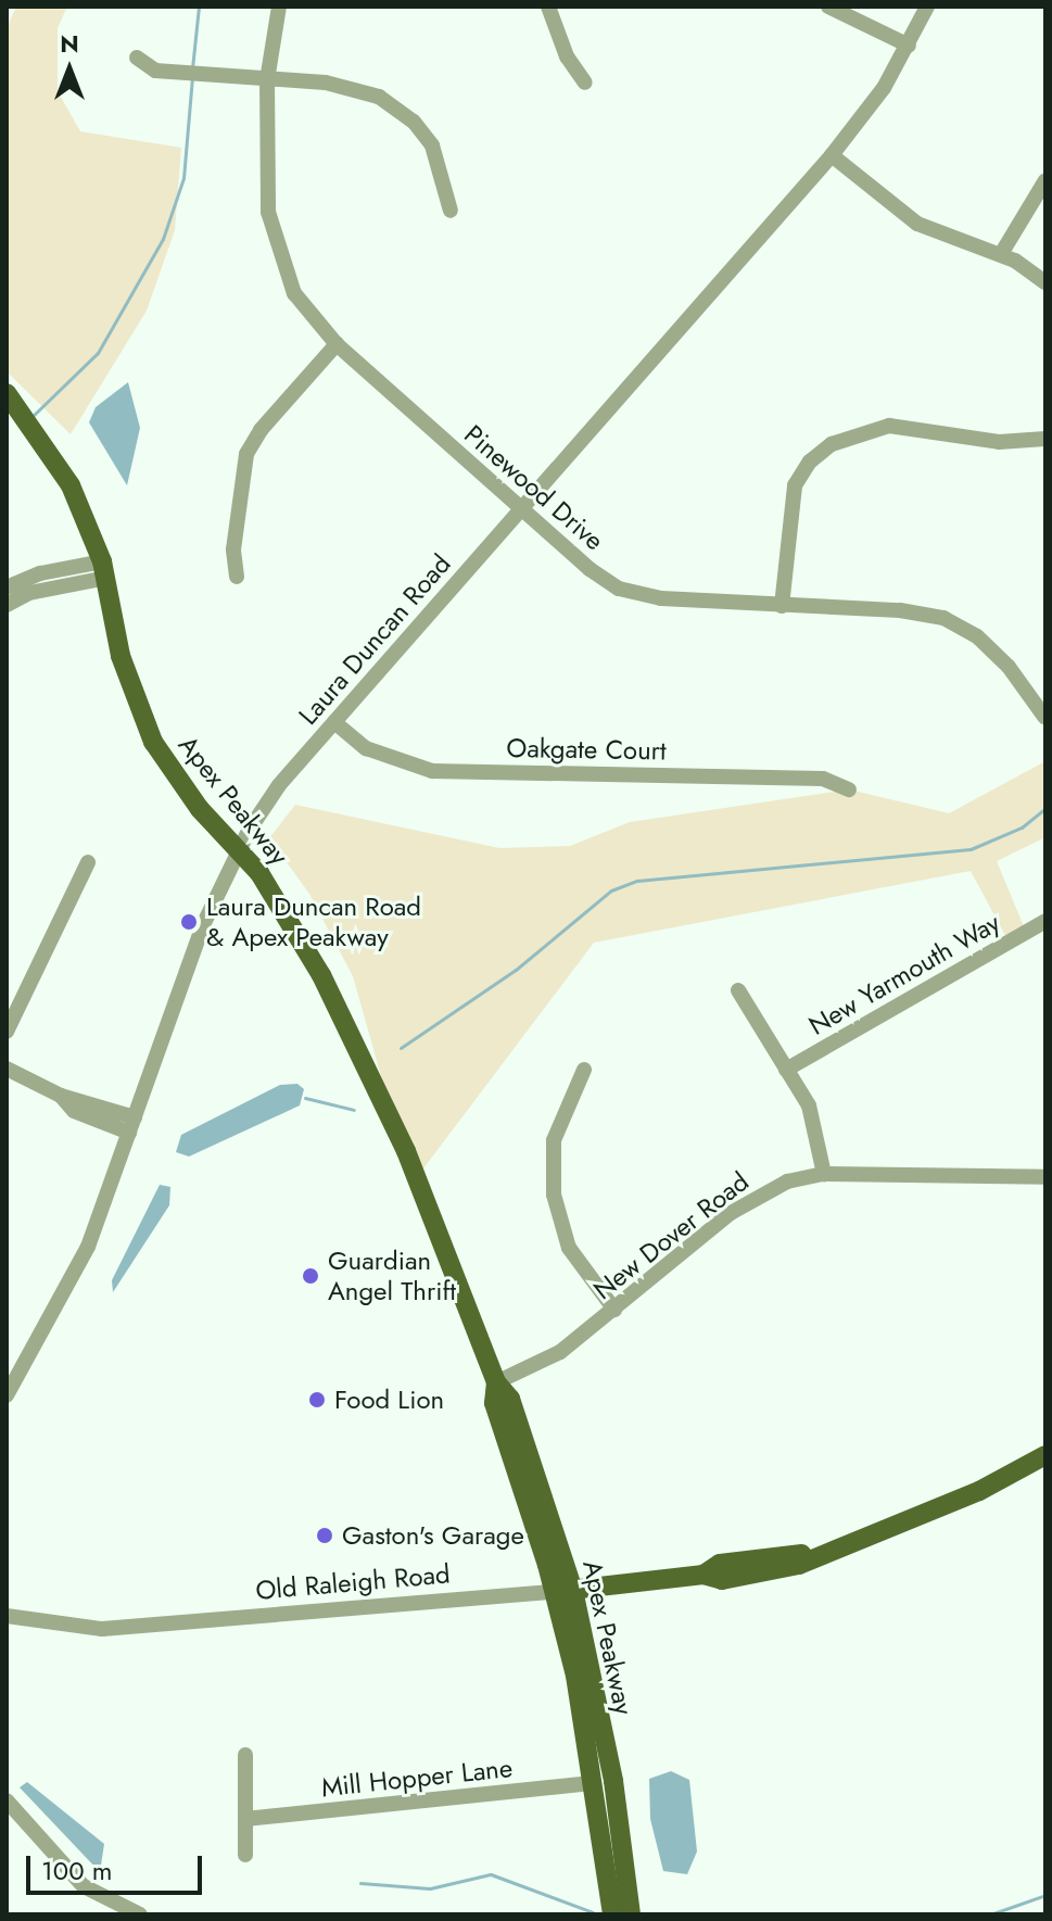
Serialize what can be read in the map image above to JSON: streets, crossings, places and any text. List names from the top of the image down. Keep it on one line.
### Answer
{"streets":{"main road":["Apex Peakway","Old Raleigh Road"],"street":["Pinewood Drive","Laura Duncan Road","Oakgate Court","New Yarmouth Way","New Dover Road","Mill Hopper Lane"]},"crossings":[["Pinewood Drive","Laura Duncan Road"],["Laura Duncan Road","Oakgate Court"],["Laura Duncan Road","Apex Peakway"],["Apex Peakway","New Dover Road"],["Apex Peakway","Old Raleigh Road"],["Apex Peakway","Mill Hopper Lane"]],"places":["Laura Duncan Road & Apex Peakway","Guardian Angel Thrift","Food Lion","Gaston's Garage"],"scale_bar":"100 m","north":"top"}
